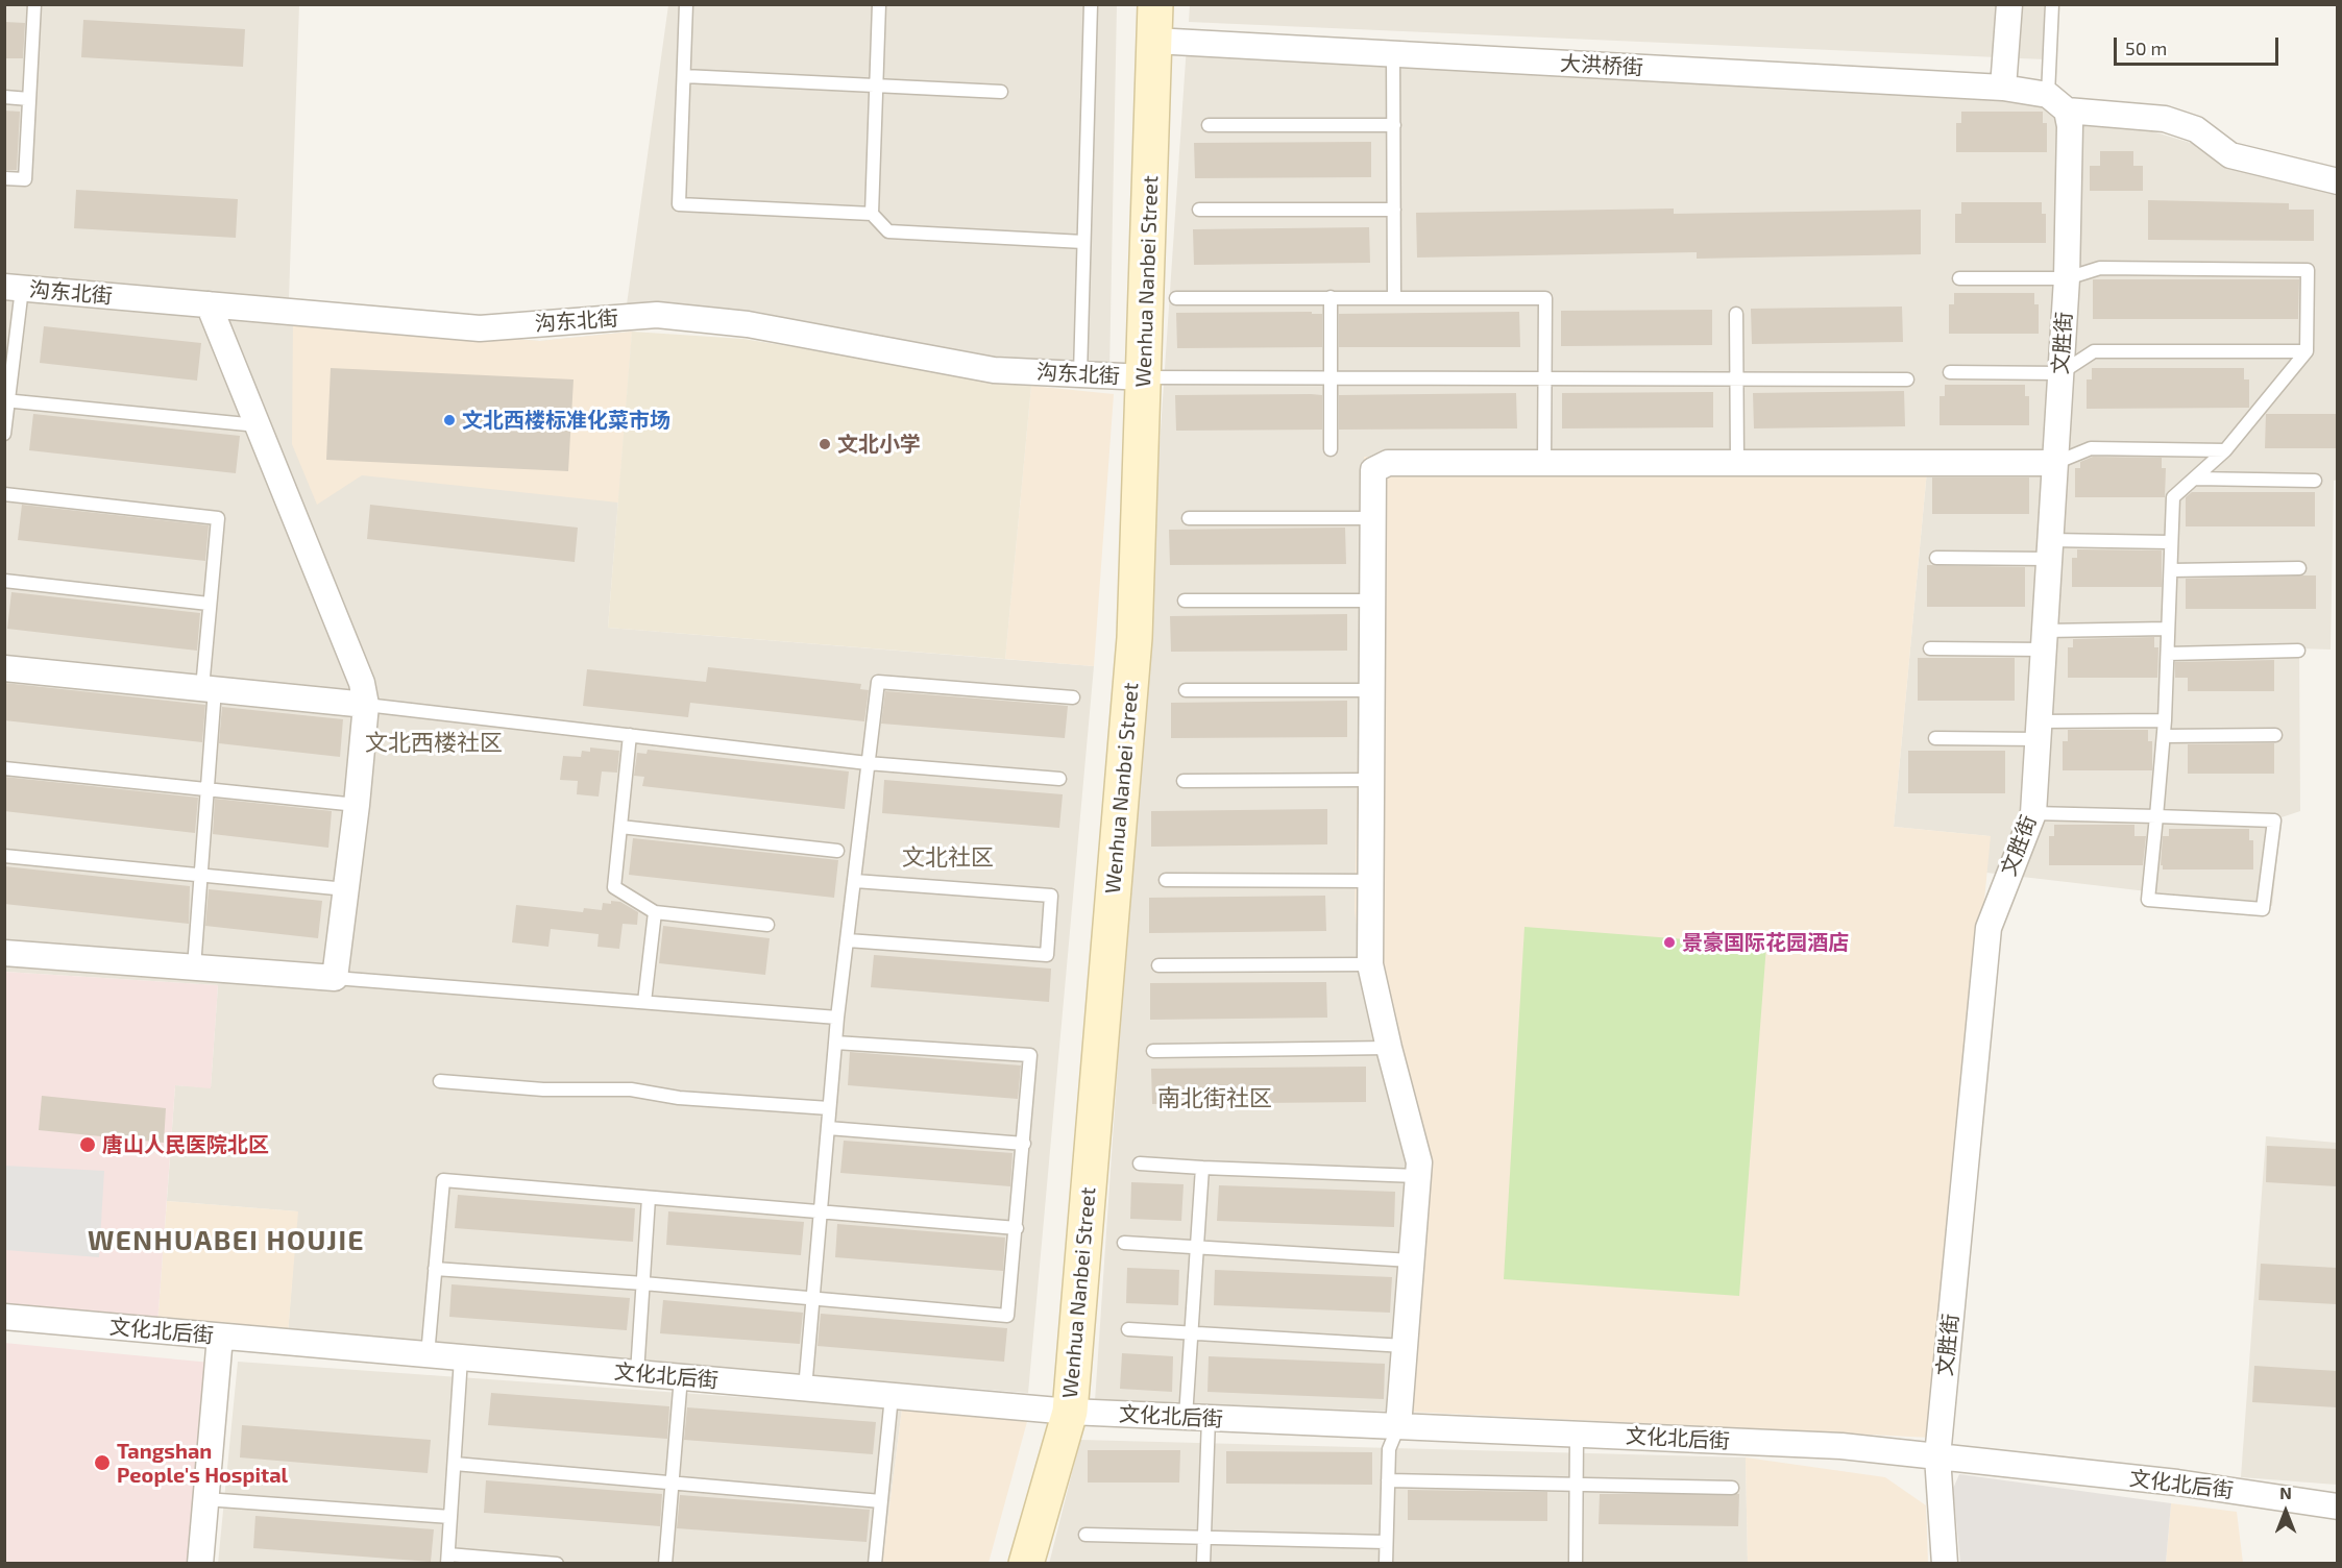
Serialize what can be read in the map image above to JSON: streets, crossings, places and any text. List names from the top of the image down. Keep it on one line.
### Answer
{"streets":{"street":["大洪桥街","Wenhua Nanbei Street","沟东北街","文胜街","文化北后街"]},"crossings":[["大洪桥街","Wenhua Nanbei Street"],["大洪桥街","文胜街"],["Wenhua Nanbei Street","沟东北街"],["Wenhua Nanbei Street","文化北后街"],["文胜街","文化北后街"]],"districts":["文北西楼社区","文北社区","南北街社区","WENHUABEI HOUJIE"],"places":["文北西楼标准化菜市场","文北小学","景豪国际花园酒店","唐山人民医院北区","Tangshan People's Hospital"],"scale_bar":"50 m","north":"top"}
